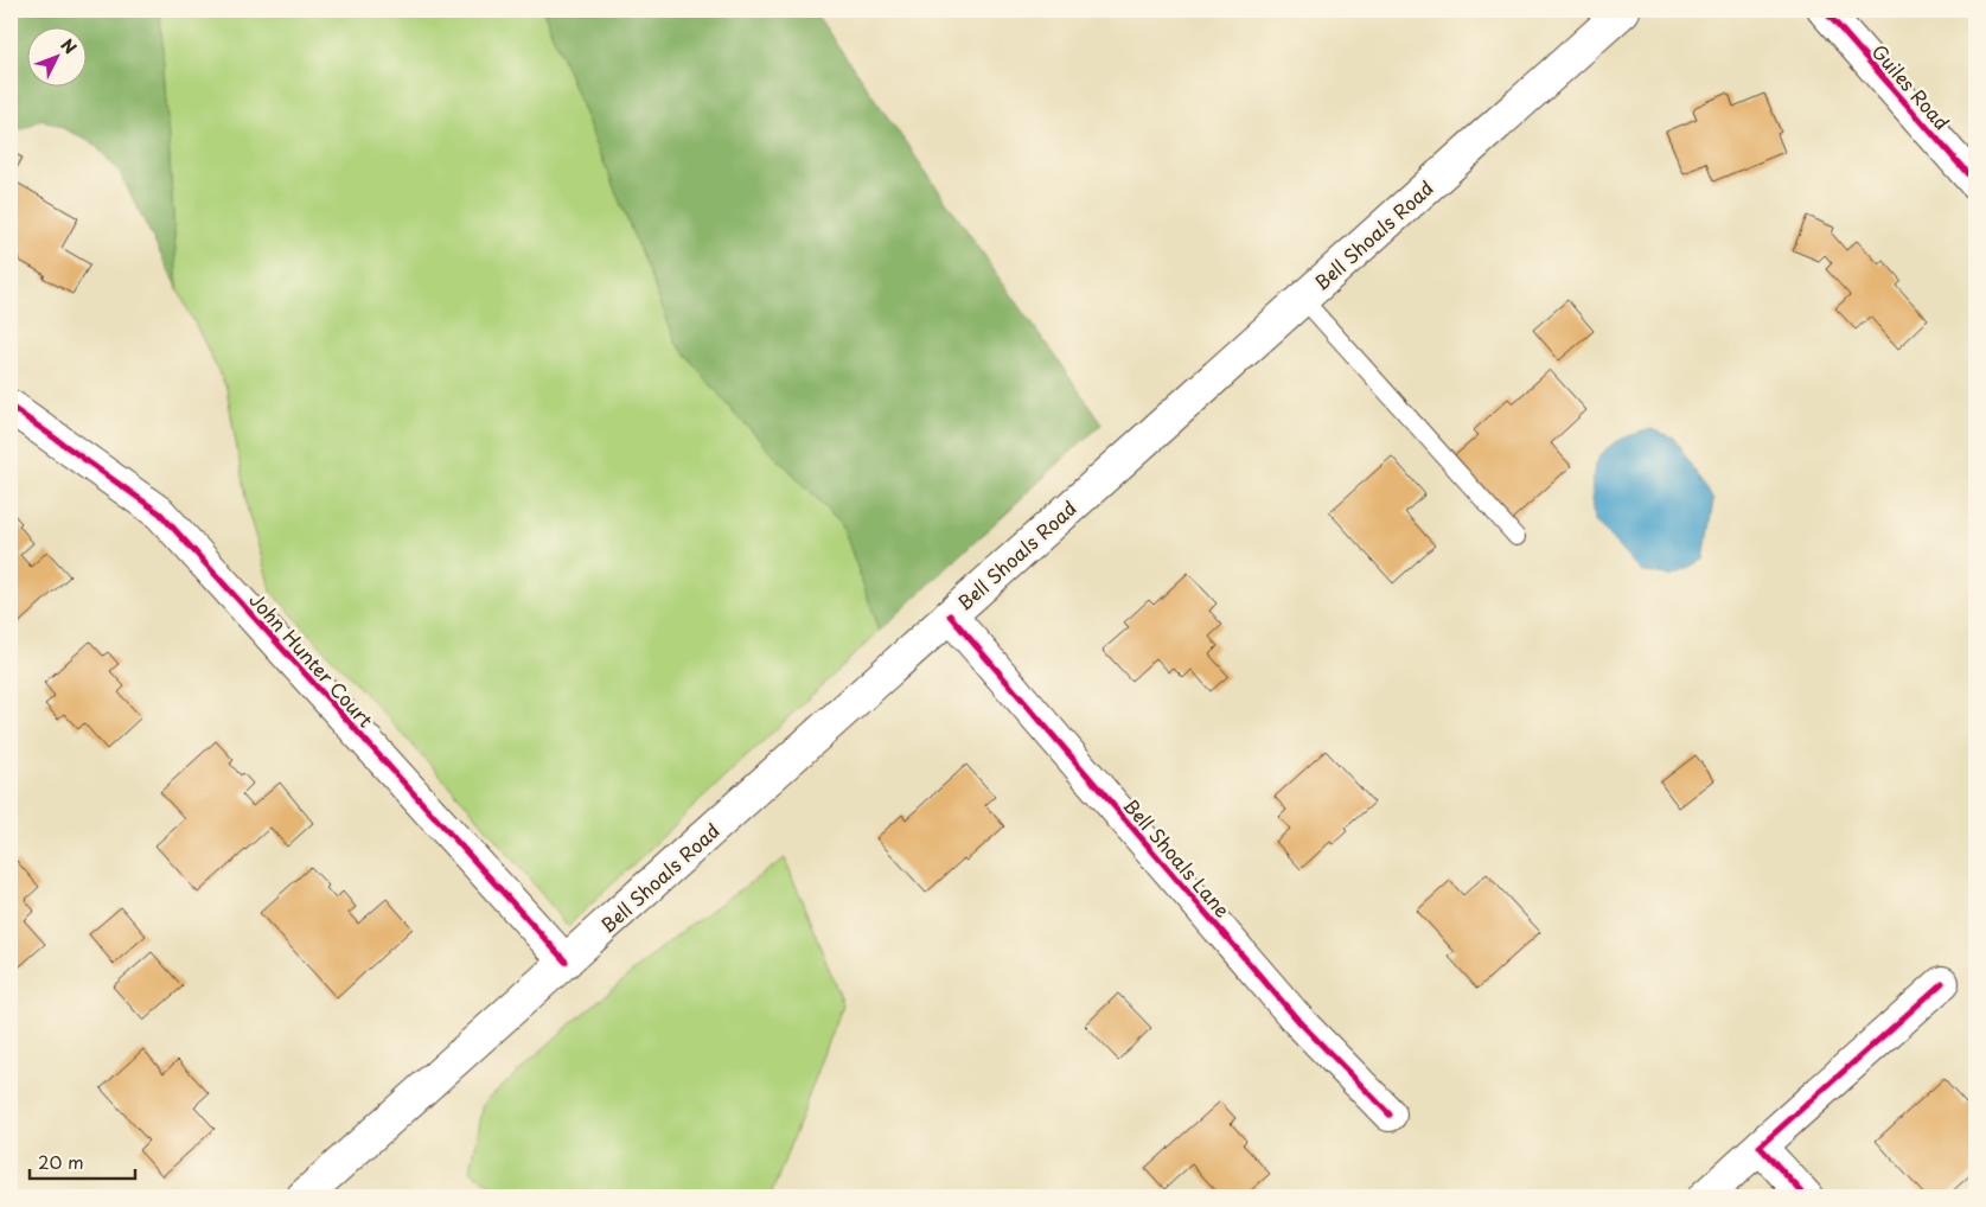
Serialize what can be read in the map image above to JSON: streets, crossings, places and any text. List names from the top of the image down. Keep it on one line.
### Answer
{"streets":{"street":["Guiles Road","Bell Shoals Road","John Hunter Court","Bell Shoals Lane"]},"crossings":[["Bell Shoals Road","John Hunter Court"],["Bell Shoals Road","Bell Shoals Lane"]],"scale_bar":"20 m","north":"top right"}
